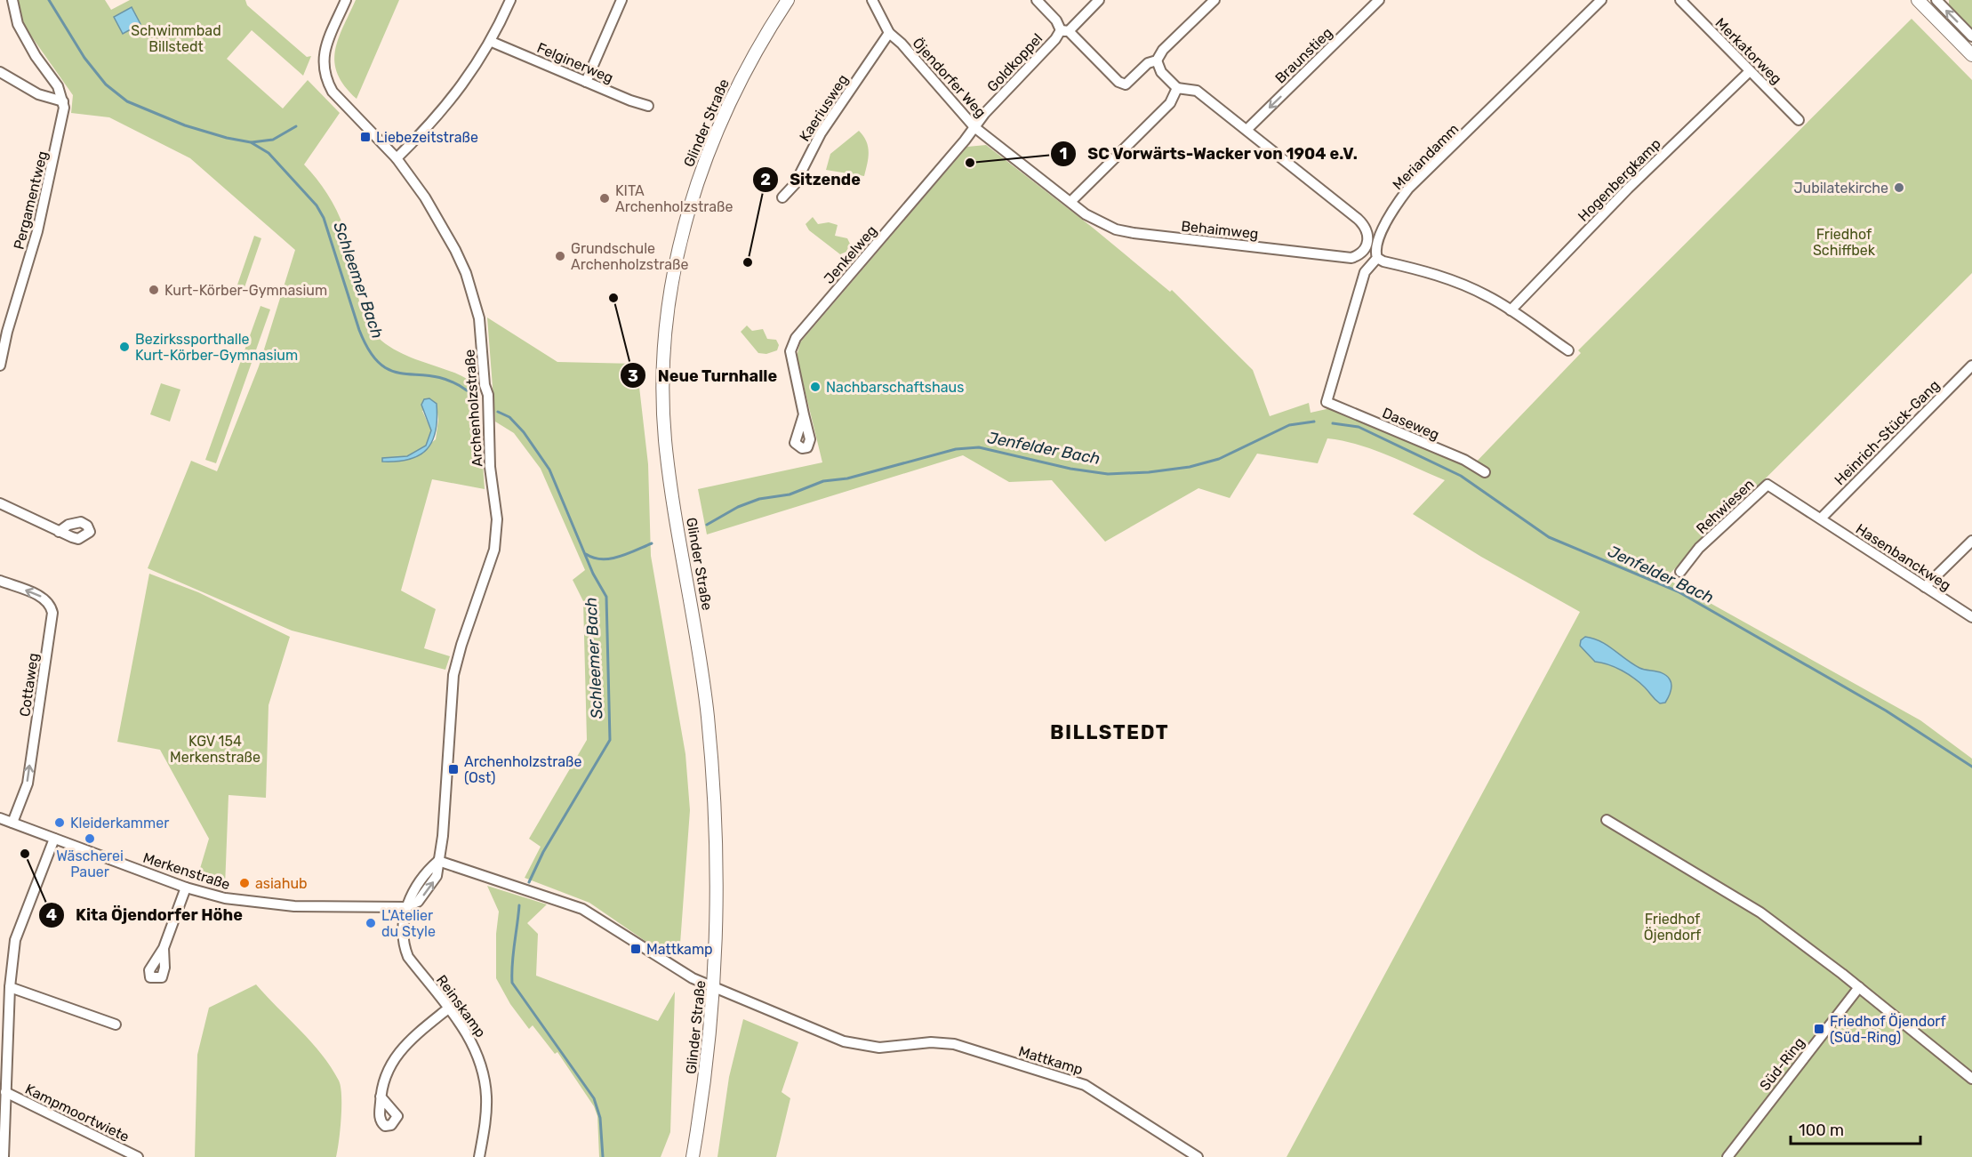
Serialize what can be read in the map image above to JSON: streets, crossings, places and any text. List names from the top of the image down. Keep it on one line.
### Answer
{"streets":{"main road":["Glinder Straße"],"street":["Merkatorweg","Braunstieg","Felginerweg","Goldkoppel","Öjendorfer Weg","Kaeriusweg","Meriandamm","Hogenbergkamp","Pergamentweg","Behaimweg","Jenkelweg","Archenholzstraße","Daseweg","Heinrich-Stück-Gang","Rehwiesen","Hasenbanckweg","Cottaweg","Merkenstraße","Reinskamp","Mattkamp","Süd-Ring","Kampmoortwiete"]},"crossings":[["Merkatorweg","Hogenbergkamp"],["Braunstieg","Behaimweg"],["Goldkoppel","Öjendorfer Weg"],["Goldkoppel","Jenkelweg"],["Öjendorfer Weg","Kaeriusweg"],["Öjendorfer Weg","Behaimweg"],["Öjendorfer Weg","Jenkelweg"],["Glinder Straße","Mattkamp"],["Meriandamm","Daseweg"],["Archenholzstraße","Merkenstraße"],["Archenholzstraße","Reinskamp"],["Archenholzstraße","Mattkamp"],["Heinrich-Stück-Gang","Rehwiesen"],["Heinrich-Stück-Gang","Hasenbanckweg"],["Rehwiesen","Hasenbanckweg"],["Cottaweg","Merkenstraße"],["Merkenstraße","Reinskamp"]],"one_way":["Braunstieg","Cottaweg"],"districts":["BILLSTEDT"],"water":["Schleemer Bach","Jenfelder Bach"],"parks":["Schwimmbad Billstedt","Friedhof Schiffbek","KGV 154 Merkenstraße","Friedhof Öjendorf"],"places":{"transit":["Liebezeitstraße","Archenholzstraße (Ost)","Mattkamp","Friedhof Öjendorf (Süd-Ring)"],"other":["SC Vorwärts-Wacker von 1904 e.V.","Jubilatekirche","KITA Archenholzstraße","Grundschule Archenholzstraße","Sitzende","Kurt-Körber-Gymnasium","Neue Turnhalle","Bezirkssporthalle Kurt-Körber-Gymnasium","Nachbarschaftshaus","Kleiderkammer","Wäscherei Pauer","Kita Öjendorfer Höhe","asiahub","L'Atelier du Style"]},"scale_bar":"100 m"}
